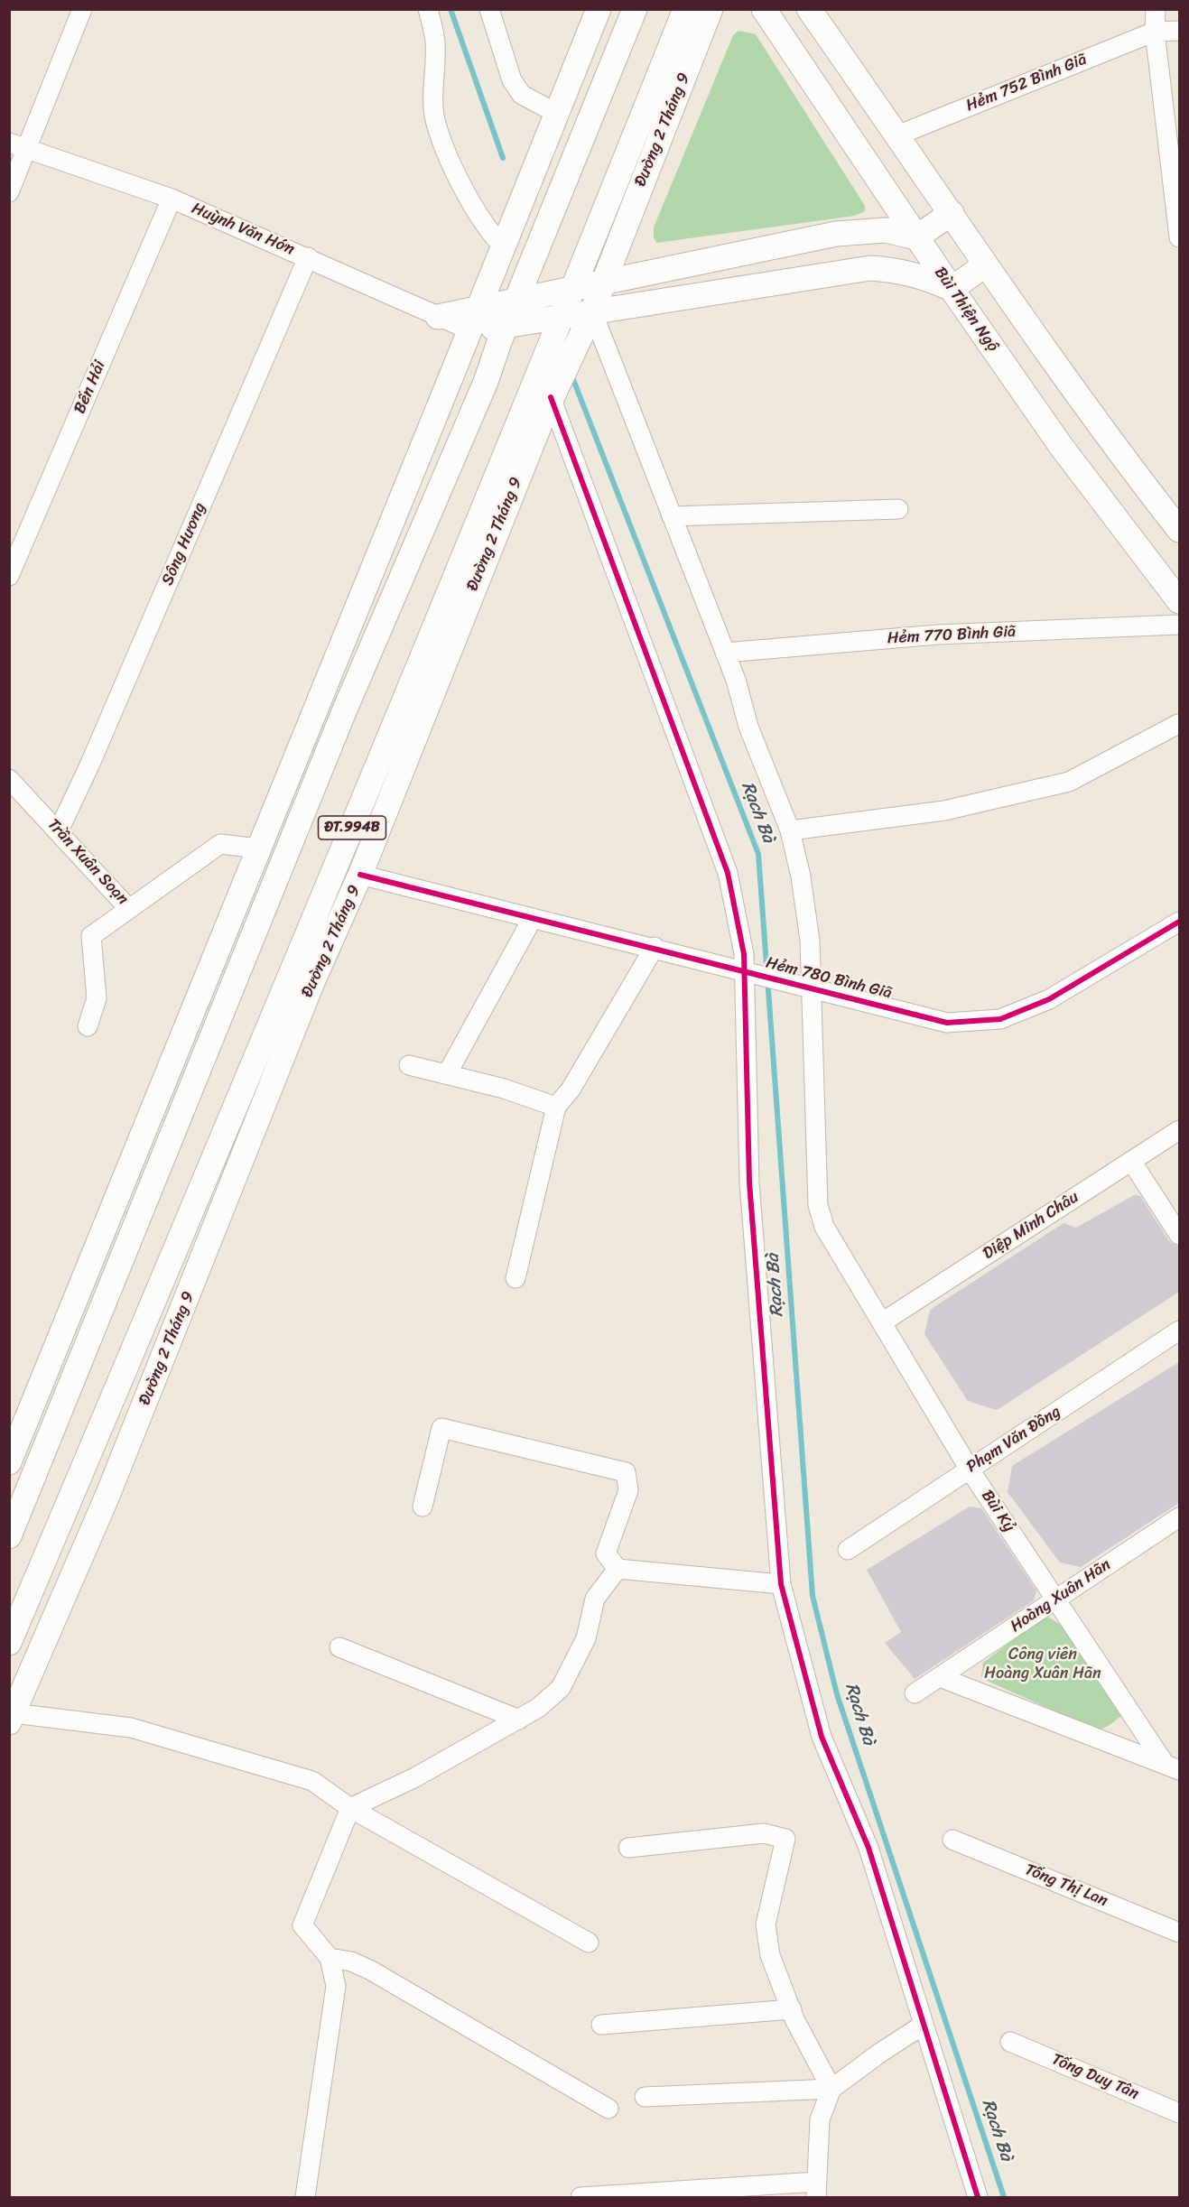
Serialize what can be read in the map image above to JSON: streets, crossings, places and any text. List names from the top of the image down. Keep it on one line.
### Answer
{"streets":{"main road":["Đường 2 Tháng 9","Bùi Thiện Ngộ","ĐT.994B"],"street":["Hẻm 752 Bình Giã","Huỳnh Văn Hớn","Bến Hải","Sông Hương","Hẻm 770 Bình Giã","Trần Xuân Soạn","Hẻm 780 Bình Giã","Diệp Minh Châu","Phạm Văn Đồng","Bùi Kỷ","Hoàng Xuân Hãn","Tống Thị Lan","Tống Duy Tân"]},"crossings":[["Đường 2 Tháng 9","Hẻm 780 Bình Giã"],["Đường 2 Tháng 9","Bùi Kỷ"],["Huỳnh Văn Hớn","Bến Hải"],["Huỳnh Văn Hớn","Sông Hương"],["Sông Hương","Trần Xuân Soạn"],["Hẻm 770 Bình Giã","Bùi Kỷ"],["Hẻm 780 Bình Giã","Bùi Kỷ"],["Diệp Minh Châu","Bùi Kỷ"],["Phạm Văn Đồng","Bùi Kỷ"],["Bùi Kỷ","Hoàng Xuân Hãn"]],"water":["Rạch Bà"],"parks":["Công viên Hoàng Xuân Hãn"]}
